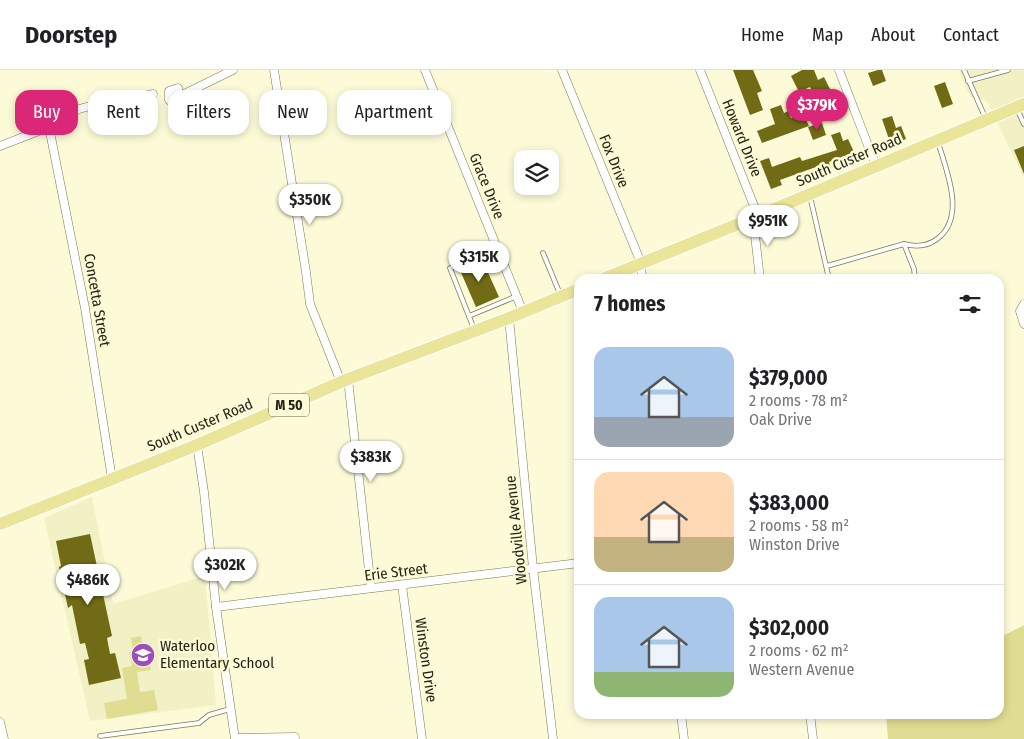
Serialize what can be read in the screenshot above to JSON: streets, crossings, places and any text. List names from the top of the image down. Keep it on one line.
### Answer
{"streets":{"main road":["South Custer Road","M 50"],"street":["Howard Drive","Fox Drive","Grace Drive","Concetta Street","Woodville Avenue","Erie Street","Winston Drive"]},"crossings":[["Howard Drive","South Custer Road"],["South Custer Road","Fox Drive"],["South Custer Road","Grace Drive"],["South Custer Road","Concetta Street"],["South Custer Road","Woodville Avenue"],["Woodville Avenue","Erie Street"],["Erie Street","Winston Drive"]],"places":{"school or university":["Waterloo Elementary School"]},"page":{"header":"Doorstep","nav":["Home","Map","About","Contact"],"price":["$379K","$350K","$951K","$315K","$383K","$302K","$486K"],"chip":["Buy","Rent","Filters","New","Apartment"],"heading":"7 homes","list":[{"name":"$379,000","note":"2 rooms · 78 m² · Oak Drive"},{"name":"$383,000","note":"2 rooms · 58 m² · Winston Drive"},{"name":"$302,000","note":"2 rooms · 62 m² · Western Avenue"}]}}
